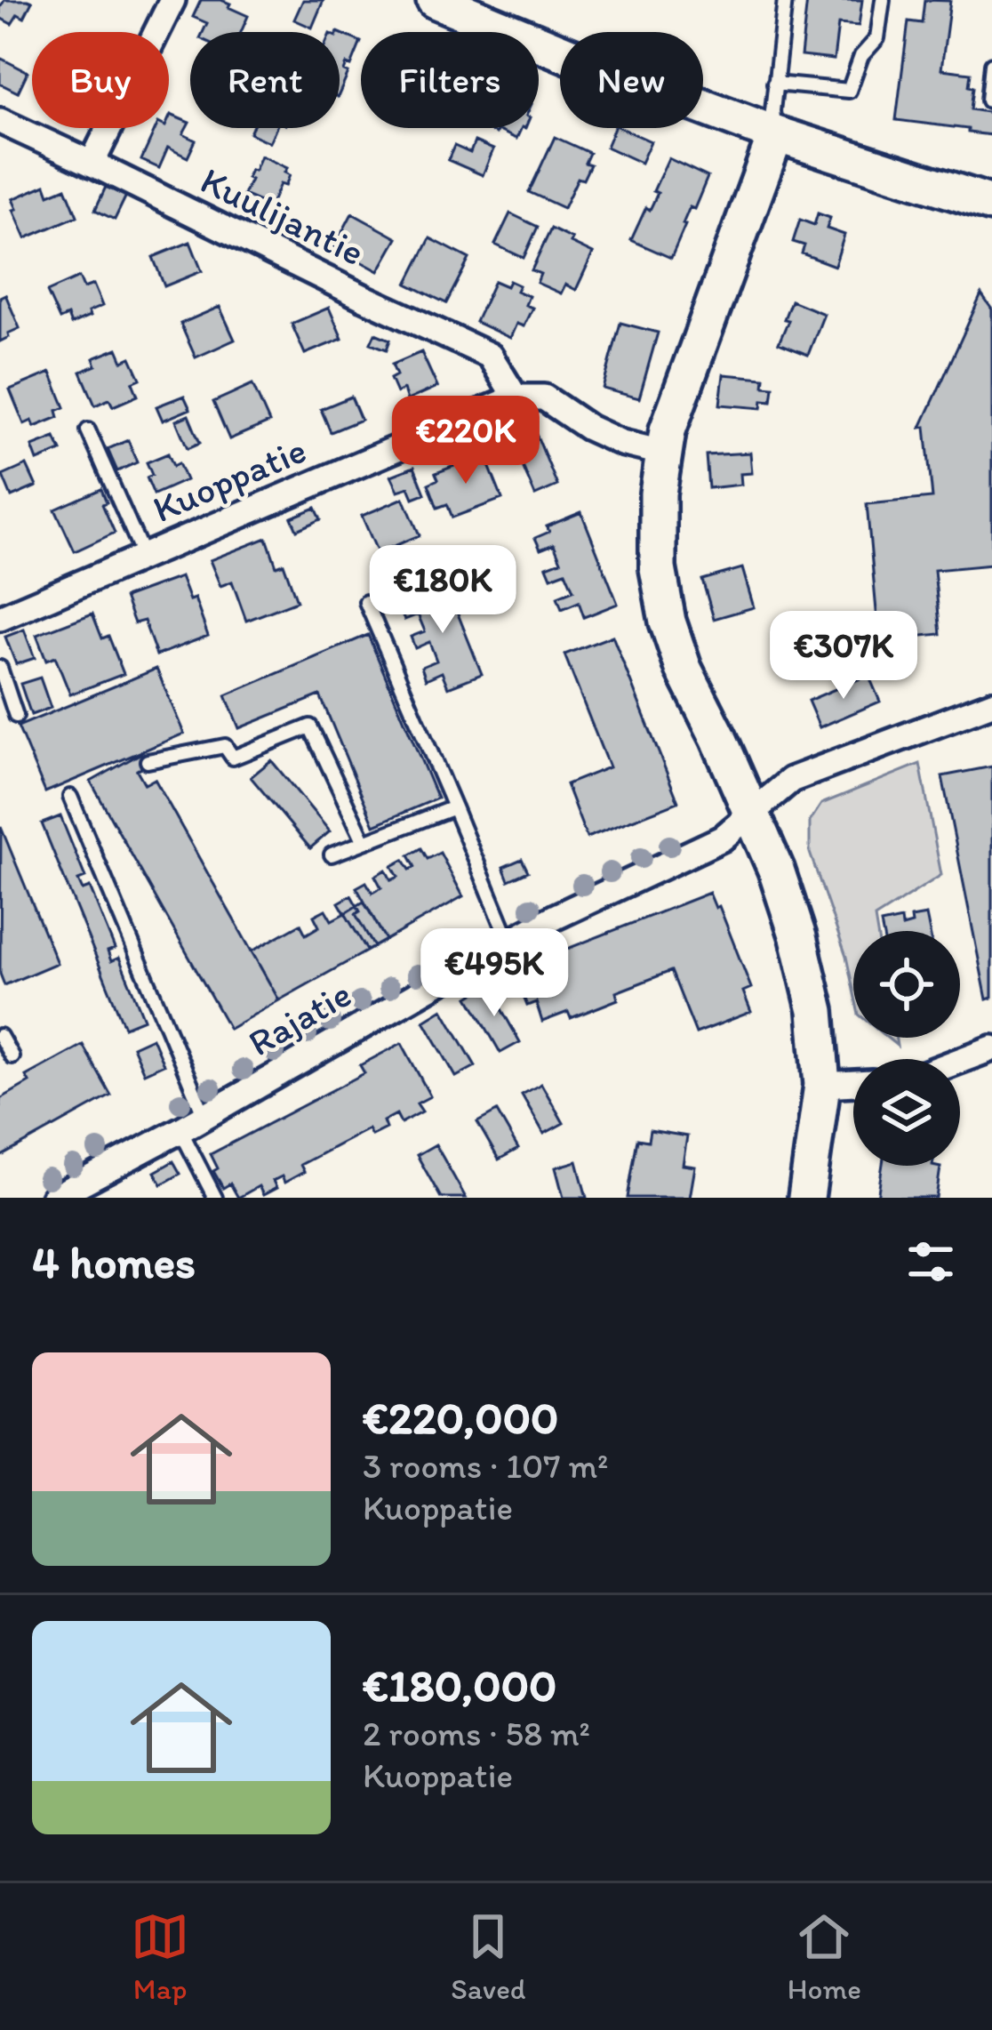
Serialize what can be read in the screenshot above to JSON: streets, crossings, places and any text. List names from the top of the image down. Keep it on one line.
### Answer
{"streets":{"street":["Kuulijantie","Kuoppatie","Rajatie"]},"crossings":[["Kuulijantie","Kuoppatie"]],"page":{"chip":["Buy","Rent","Filters","New"],"price":["€220K","€180K","€307K","€495K"],"heading":"4 homes","list":[{"name":"€220,000","note":"3 rooms · 107 m² · Kuoppatie"},{"name":"€180,000","note":"2 rooms · 58 m² · Kuoppatie"}],"tabs":["Map","Saved","Home"]}}
